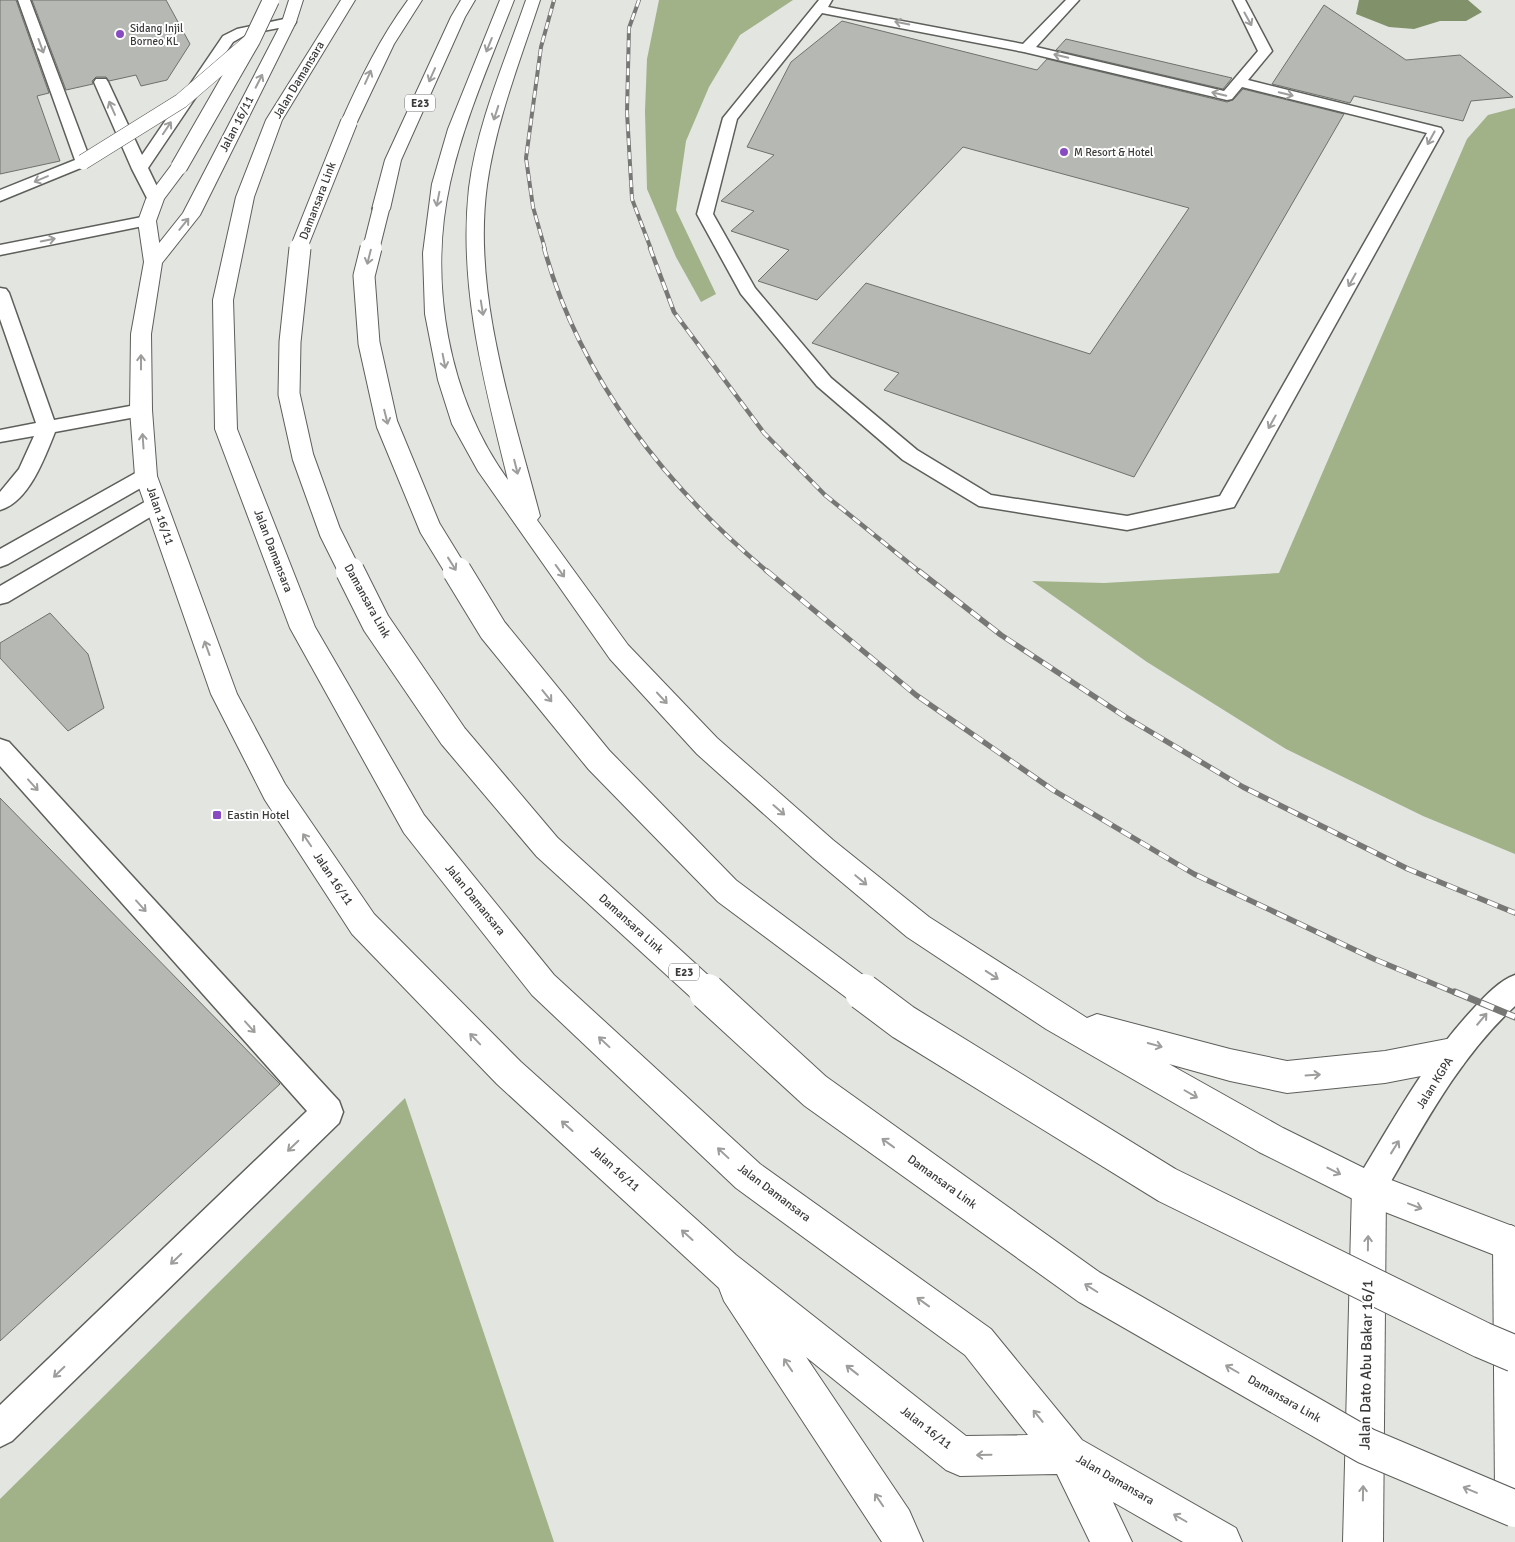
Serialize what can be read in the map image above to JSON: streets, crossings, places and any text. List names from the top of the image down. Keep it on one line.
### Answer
{"streets":{"main road":["Jalan Damansara","E23","Jalan 16/11","Damansara Link","Jalan Dato Abu Bakar 16/1"],"lane":["Jalan KGPA"]},"crossings":[["Jalan Damansara","Jalan 16/11"],["E23","Damansara Link"],["Jalan KGPA","Jalan Dato Abu Bakar 16/1"]],"one_way":["Jalan Damansara","Jalan 16/11","Jalan KGPA"],"places":{"other":["Sidang Injil Borneo KL","M Resort & Hotel"],"transit":["Eastin Hotel"]}}
